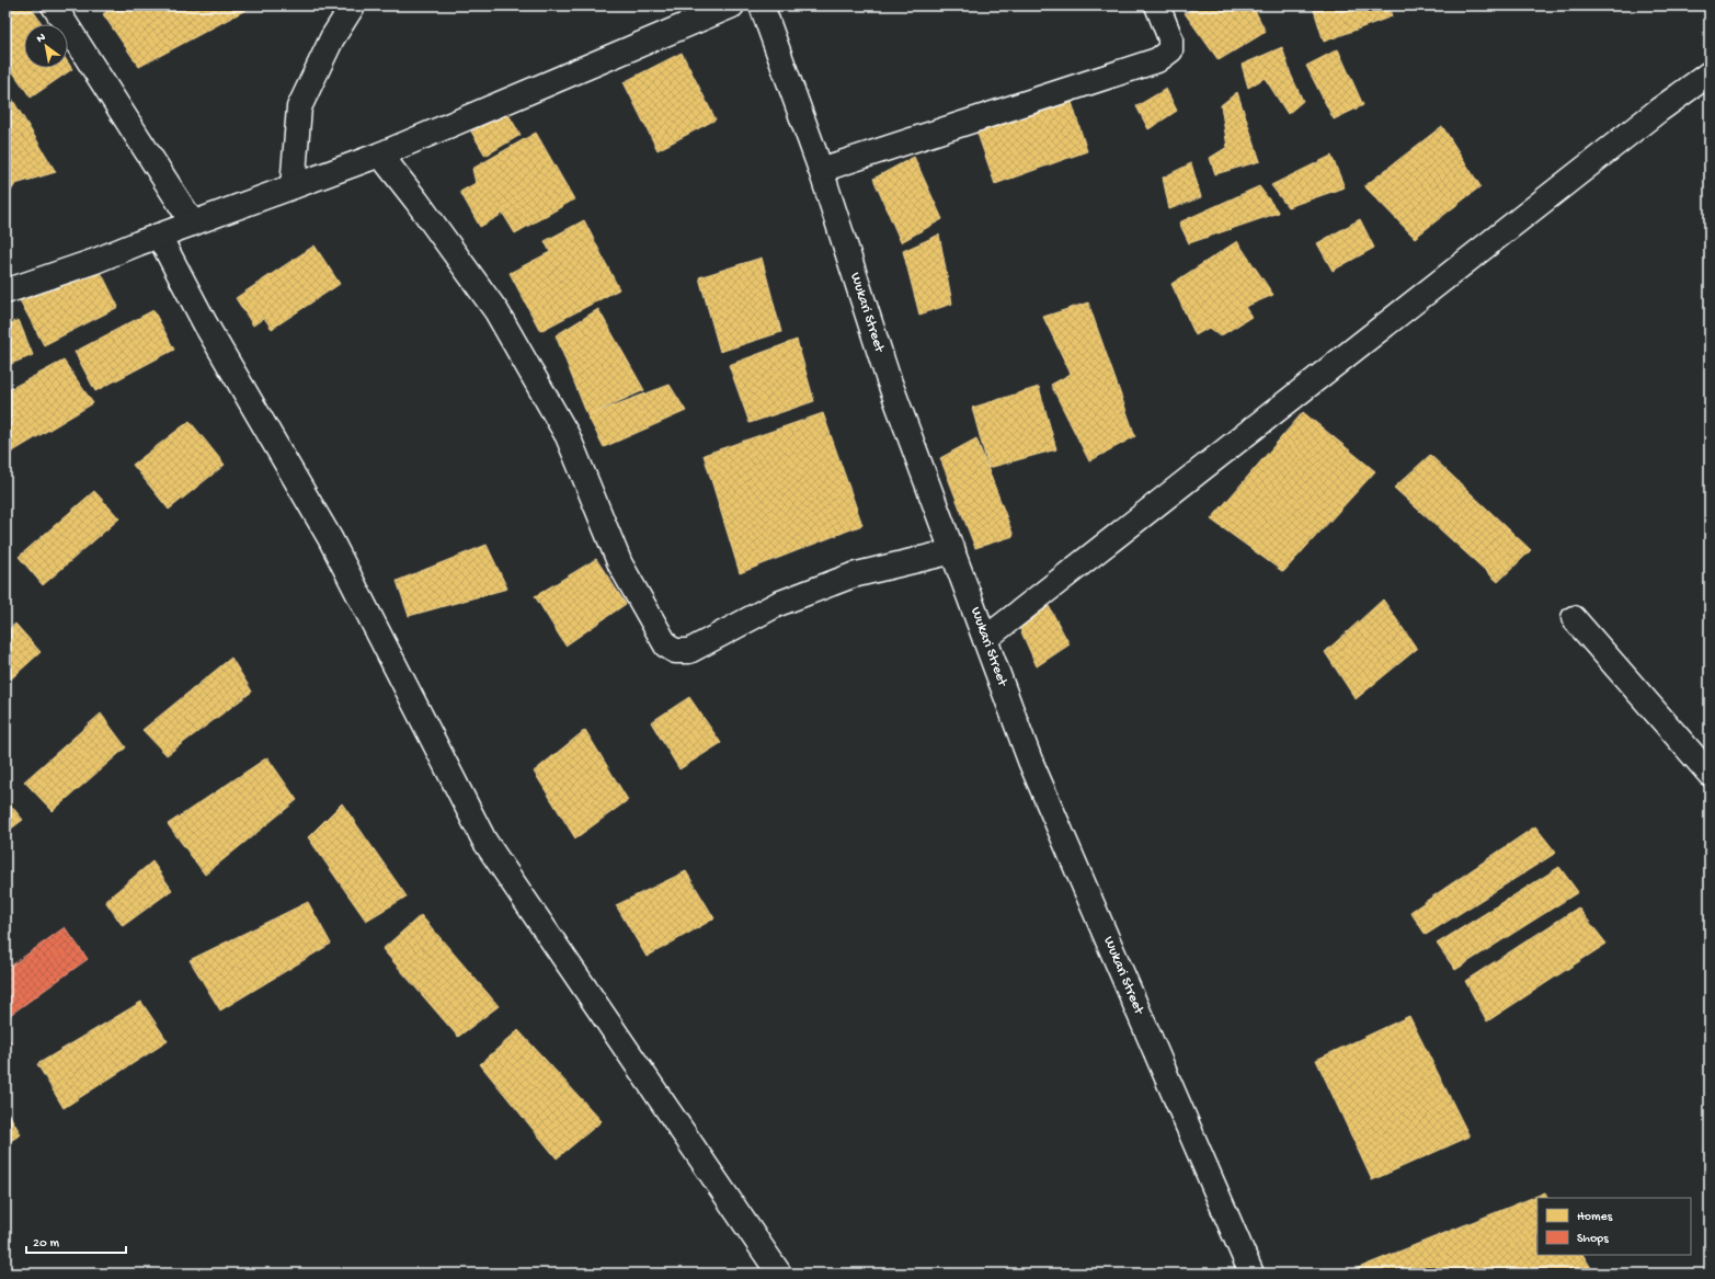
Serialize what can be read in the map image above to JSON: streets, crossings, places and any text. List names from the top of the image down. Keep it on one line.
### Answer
{"streets":{"street":["Wukari Street"]},"legend":["Homes","Shops"],"scale_bar":"20 m","north":"top left"}
